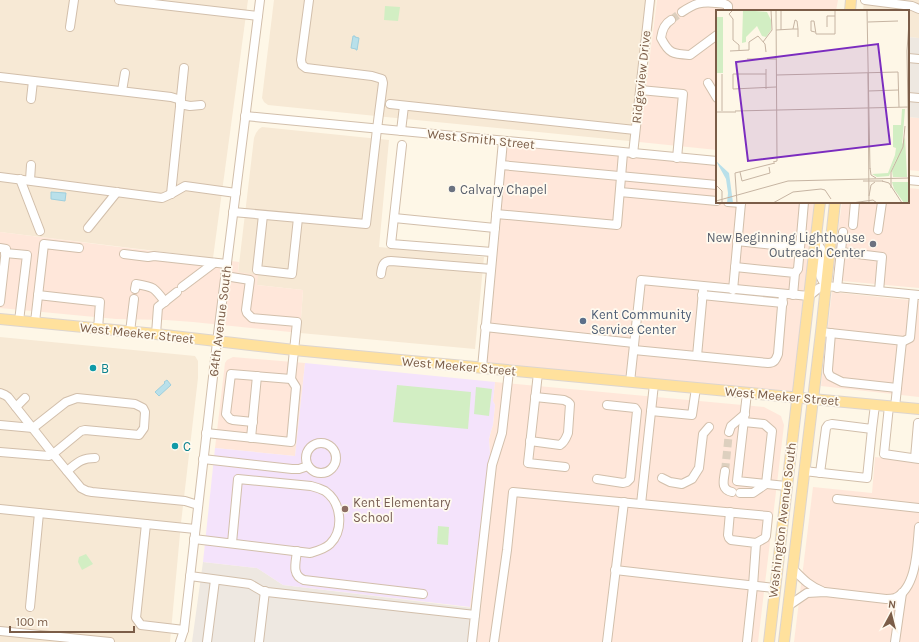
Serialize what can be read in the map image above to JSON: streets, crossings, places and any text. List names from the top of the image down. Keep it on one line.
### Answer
{"streets":{"main road":["West Meeker Street","Washington Avenue South"],"street":["Ridgeview Drive","West Smith Street","64th Avenue South"]},"crossings":[["Ridgeview Drive","West Smith Street"],["West Smith Street","64th Avenue South"],["64th Avenue South","West Meeker Street"],["West Meeker Street","Washington Avenue South"]],"places":["Calvary Chapel","New Beginning Lighthouse Outreach Center","Kent Community Service Center","B","C","Kent Elementary School"],"scale_bar":"100 m","north":"top"}
